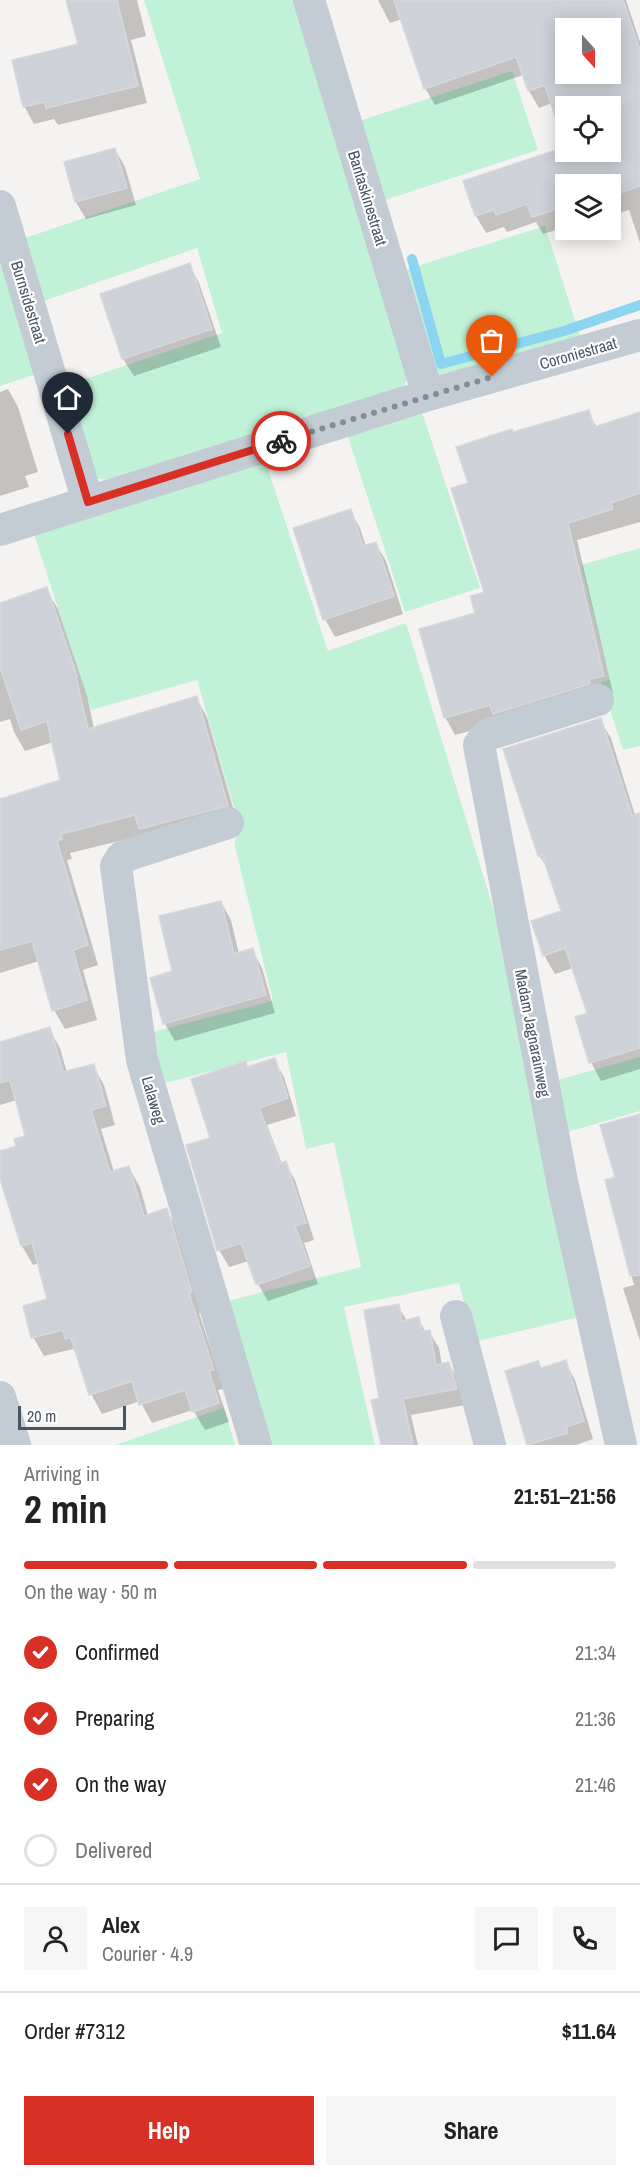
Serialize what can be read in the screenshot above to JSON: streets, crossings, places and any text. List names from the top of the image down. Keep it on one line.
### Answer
{"streets":{"street":["Bantaskinestraat","Burnsidestraat","Coroniestraat","Madam Jagnarainweg","Lalaweg"]},"crossings":[["Bantaskinestraat","Coroniestraat"],["Burnsidestraat","Coroniestraat"]],"scale_bar":"20 m","north":"bottom","page":{"scale":"20 m","heading":["2 min","Arriving in","21:51–21:56"],"panel":["Alex","Courier · 4.9","Order #7312","$11.64"],"bar":"On the way · 50 m","list":[["Confirmed","21:34"],["Preparing","21:36"],["On the way","21:46"],"Delivered"],"buttons":["Help","Share"]}}
